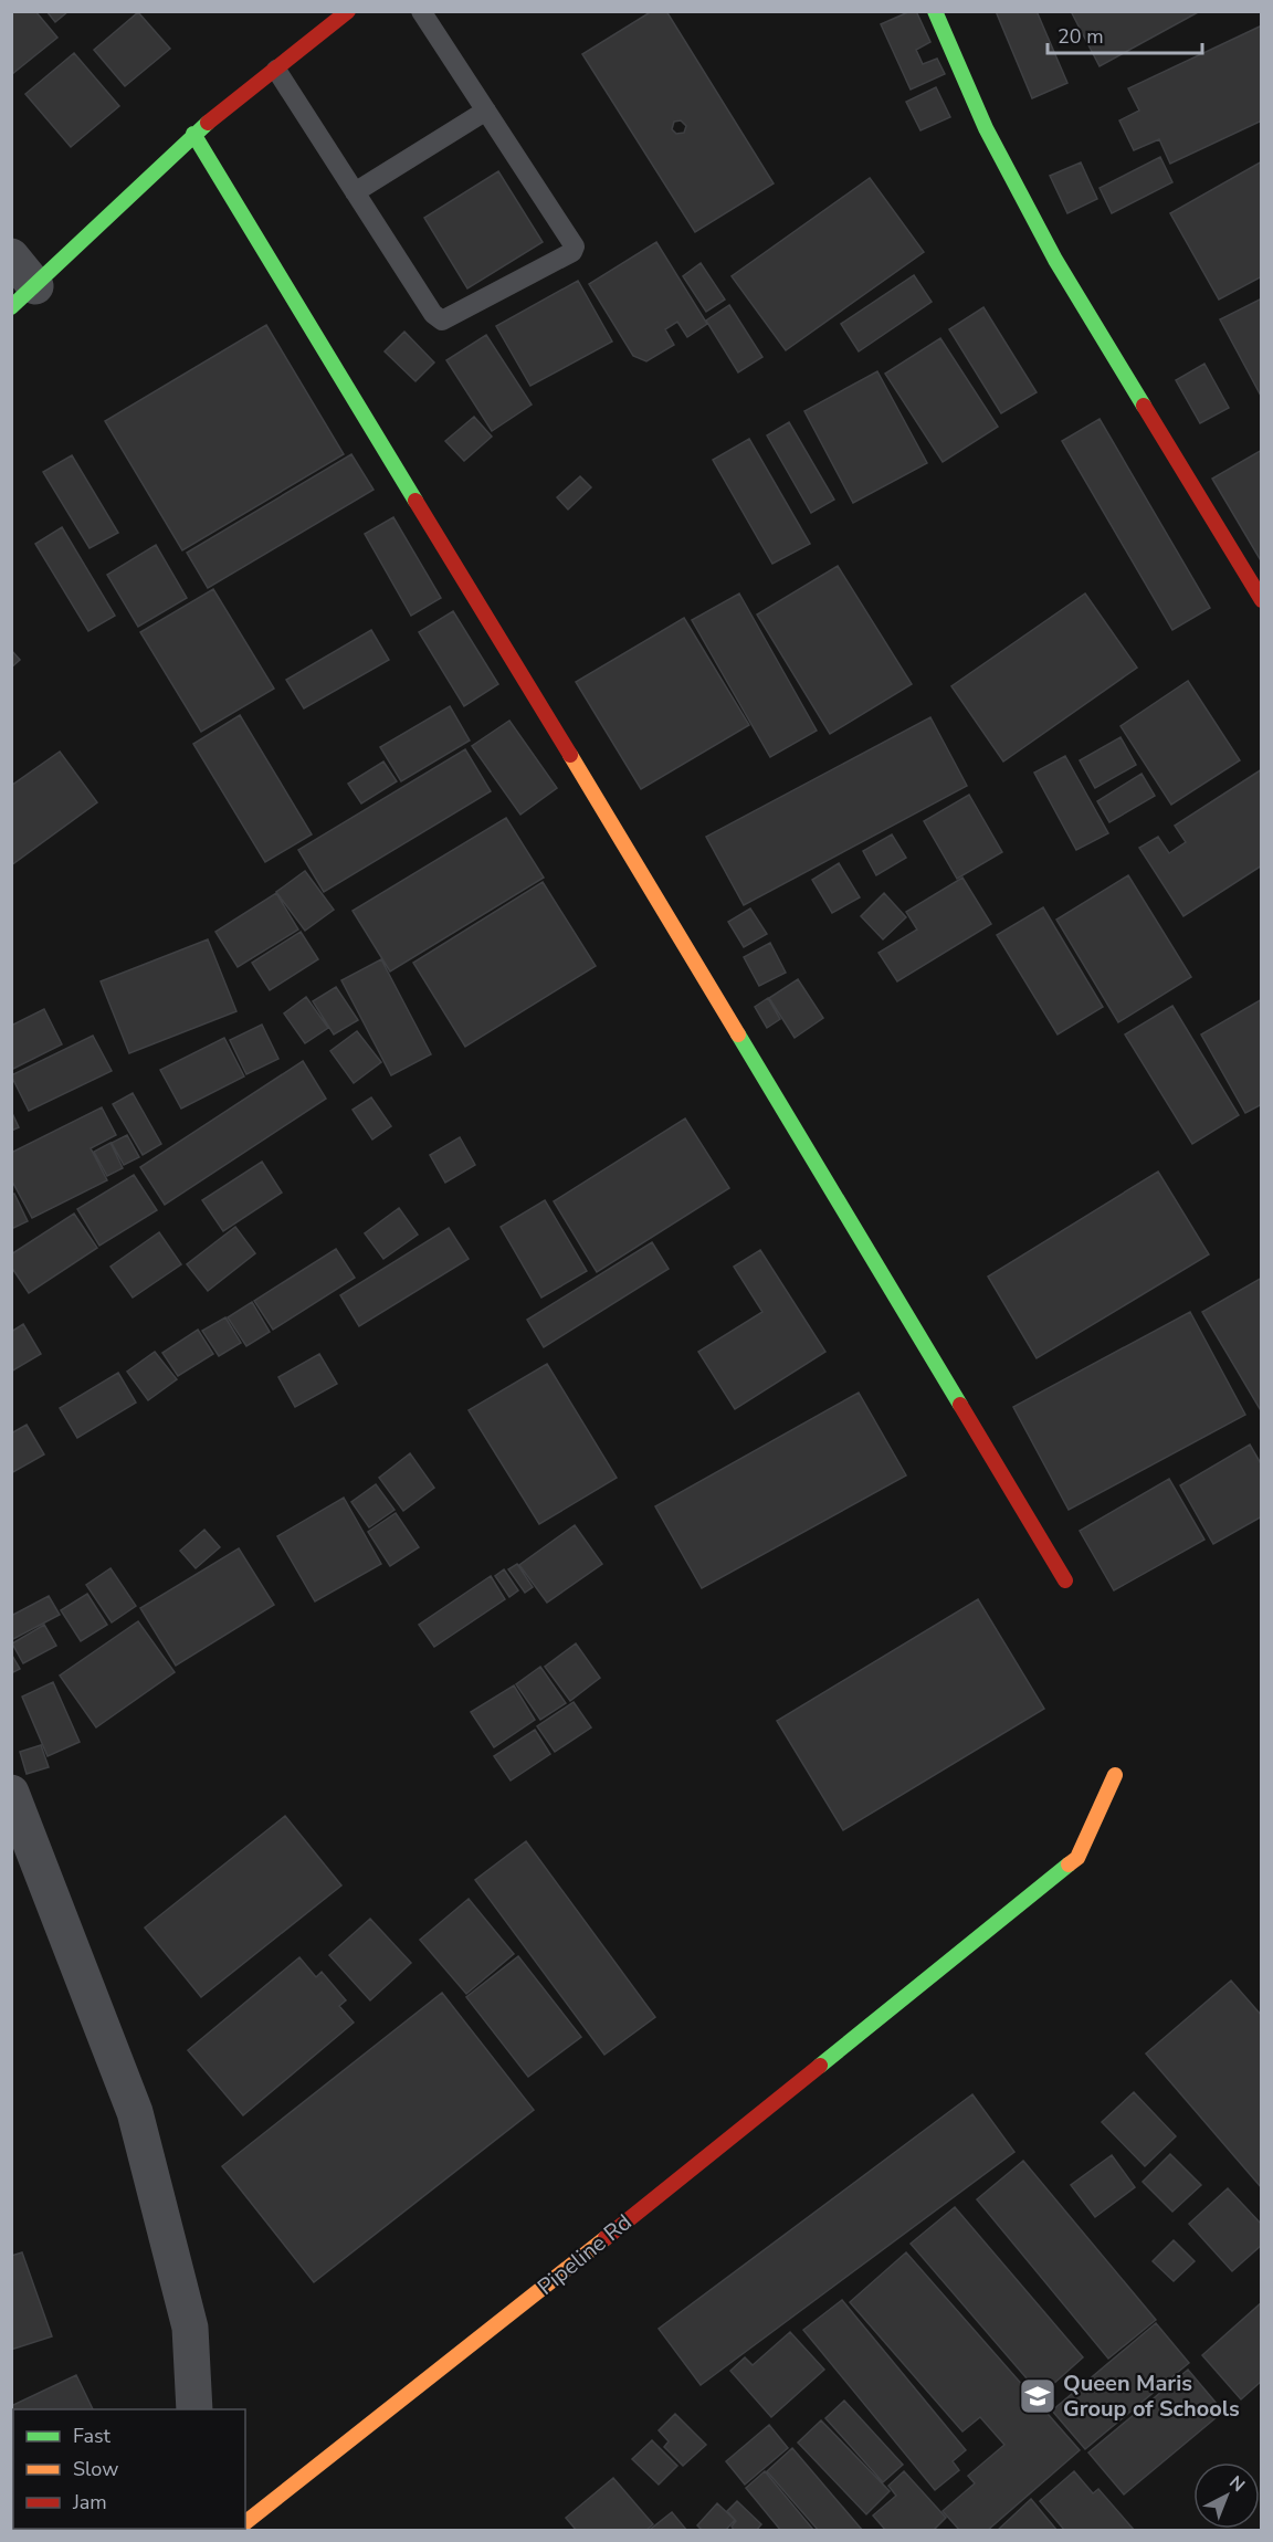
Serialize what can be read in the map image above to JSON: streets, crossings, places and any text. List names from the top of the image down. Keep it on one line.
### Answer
{"streets":{"street":["Pipeline Rd"]},"places":{"school or university":["Queen Maris Group of Schools"]},"legend":["Fast","Slow","Jam"],"scale_bar":"20 m","north":"top right"}
